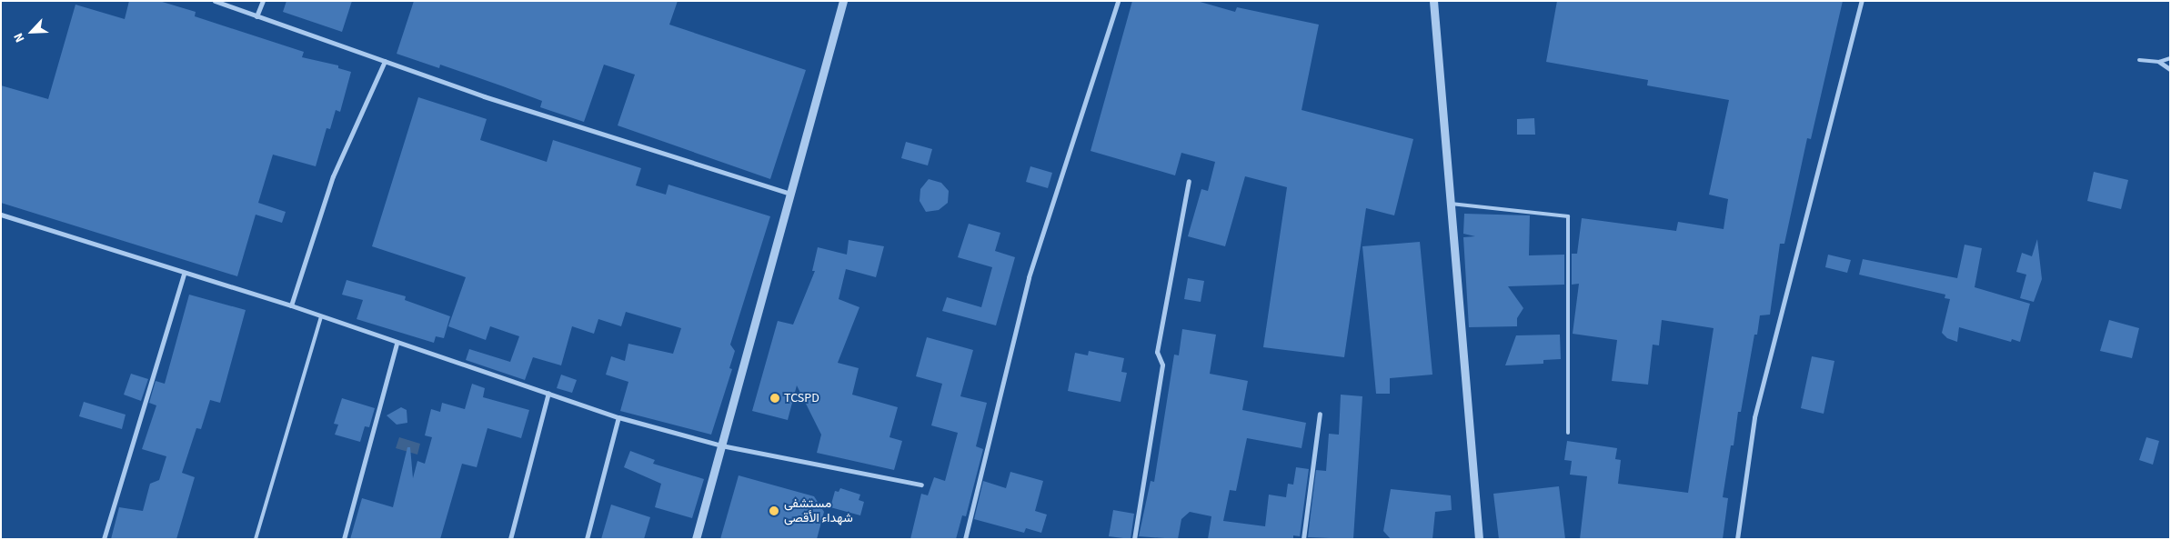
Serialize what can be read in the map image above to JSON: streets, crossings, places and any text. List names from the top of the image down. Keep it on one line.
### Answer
{"places":["TCSPD","مستشفى شهداء الأقصى"],"north":"bottom left"}
